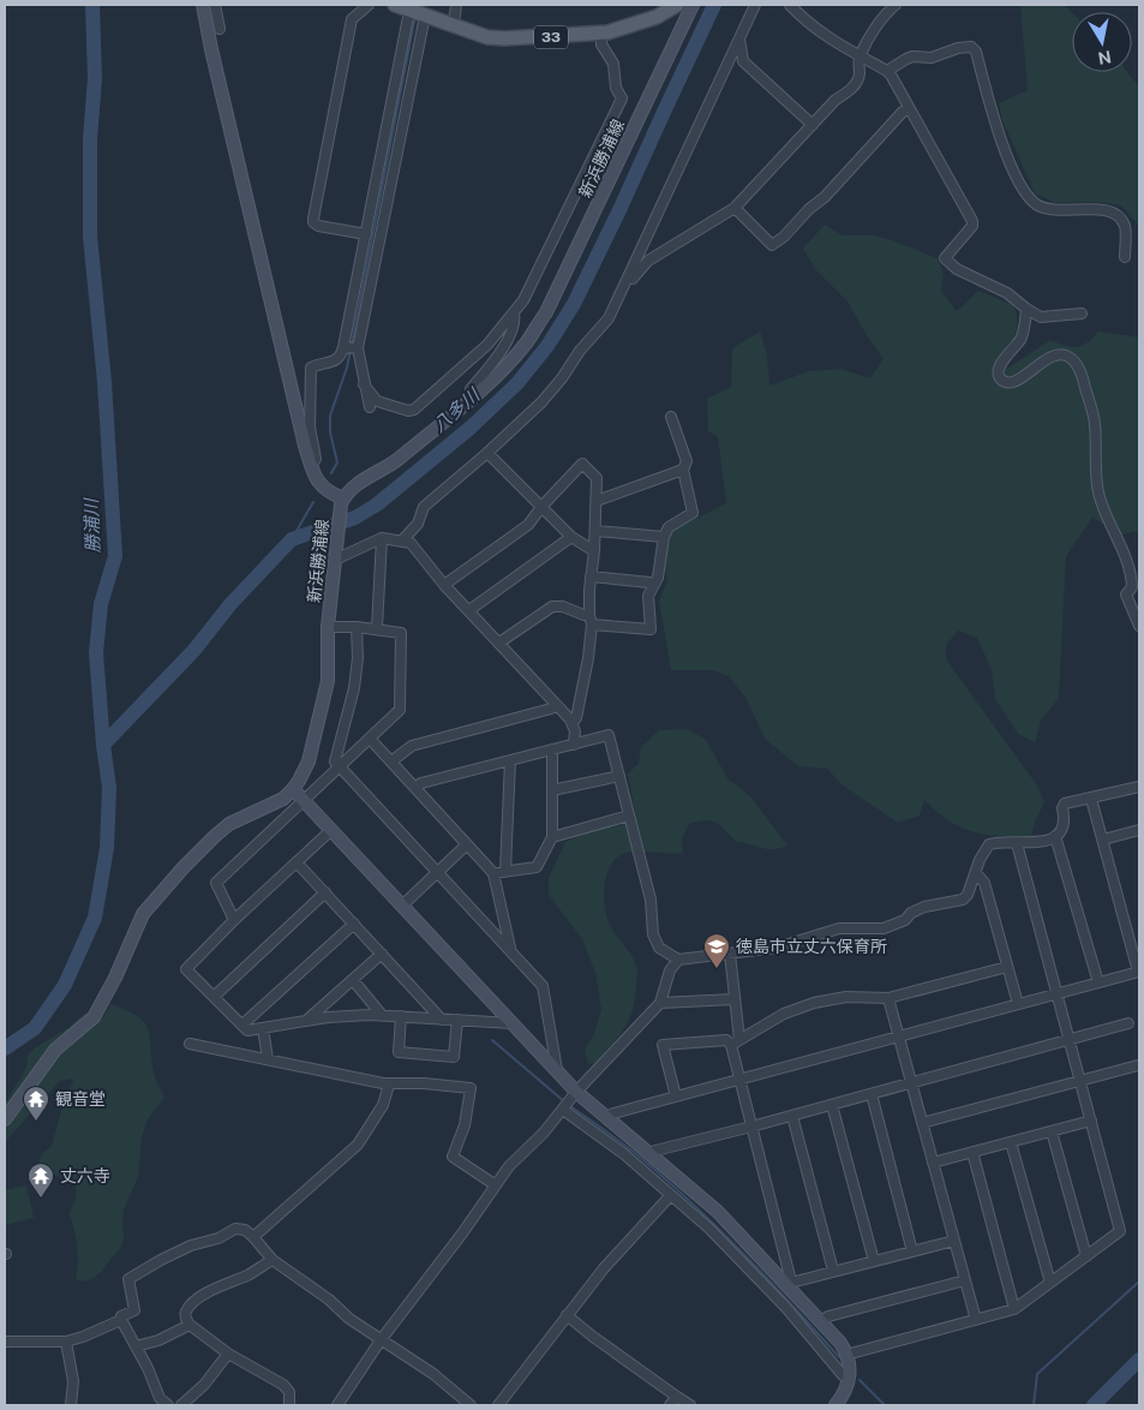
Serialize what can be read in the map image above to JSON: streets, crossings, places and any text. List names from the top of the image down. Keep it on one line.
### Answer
{"streets":{"main road":["33"],"street":["新浜勝浦線"]},"water":["八多川","勝浦川"],"places":{"school or university":["徳島市立丈六保育所"],"temple":["観音堂","丈六寺"]},"north":"bottom"}
